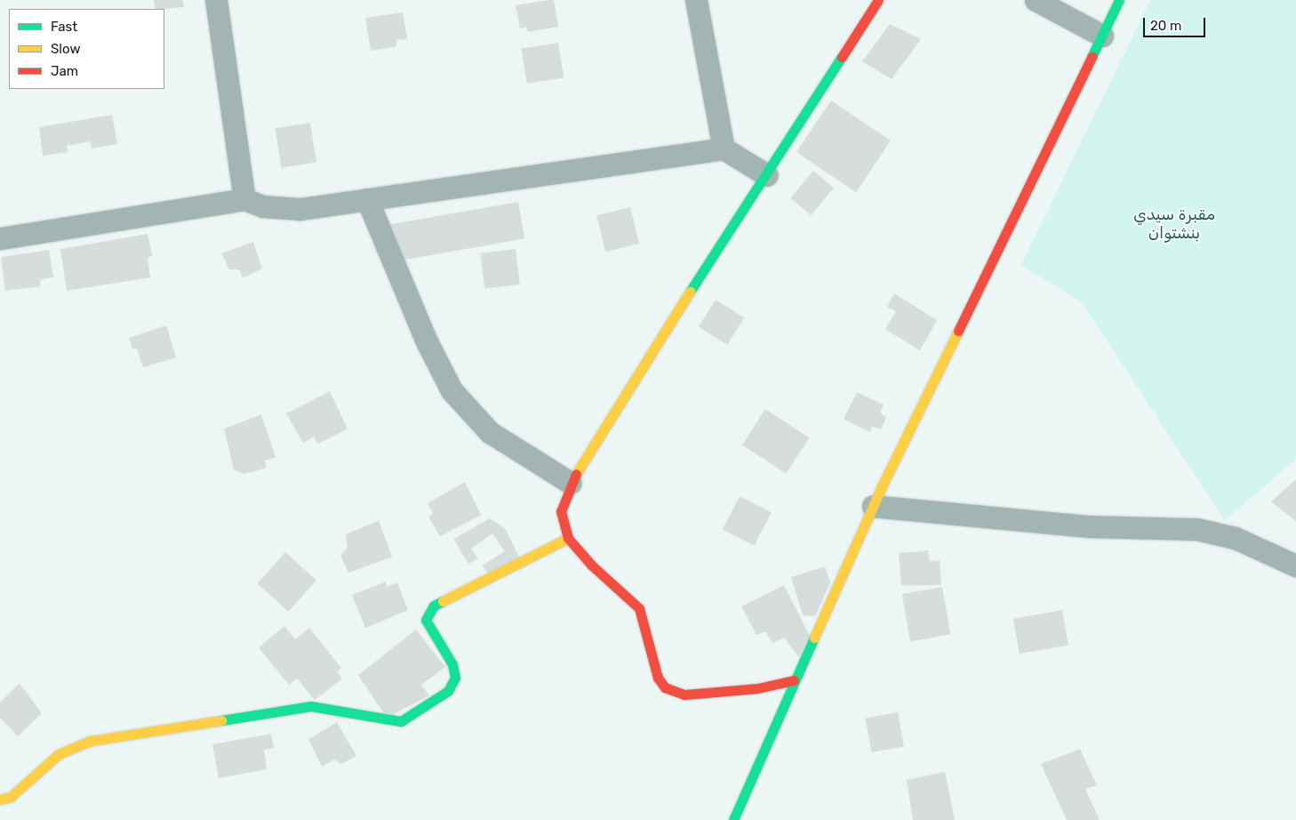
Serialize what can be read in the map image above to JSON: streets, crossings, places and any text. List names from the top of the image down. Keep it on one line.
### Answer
{"parks":["مقبرة سيدي بنشتوان"],"legend":["Fast","Slow","Jam"],"scale_bar":"20 m"}
